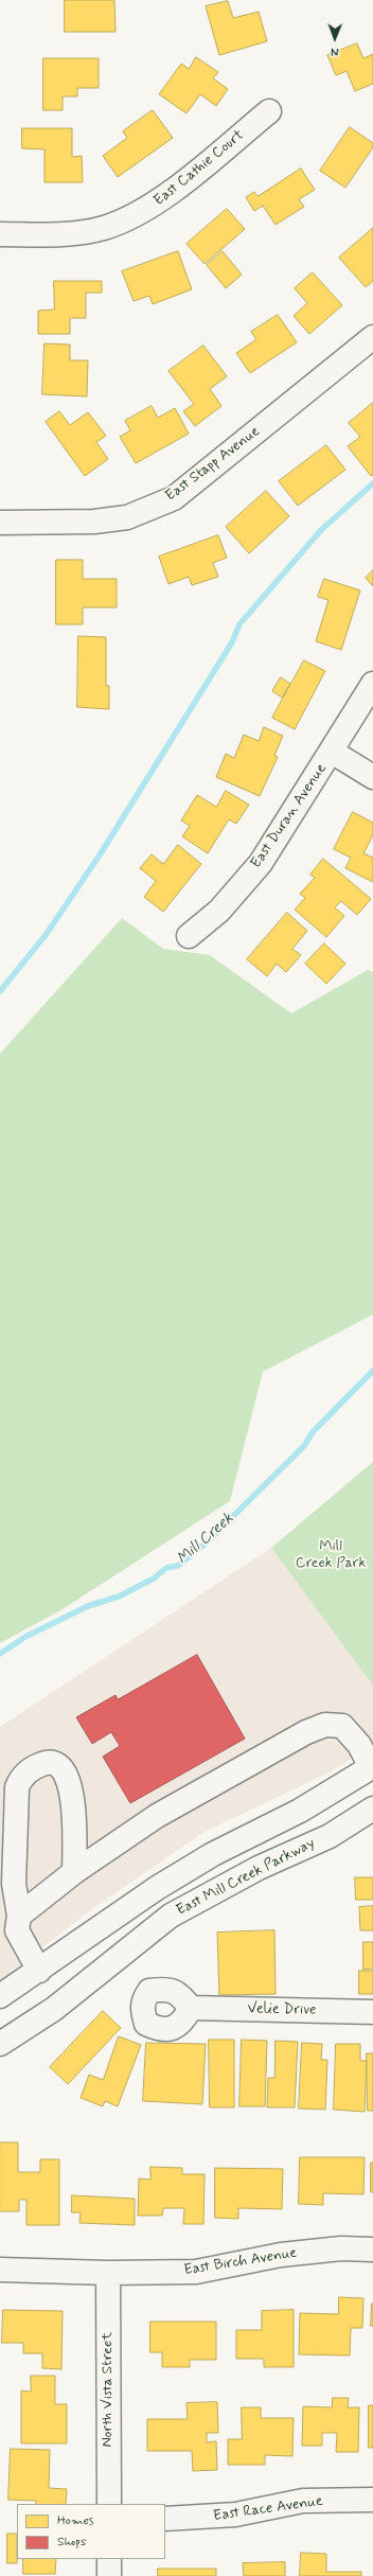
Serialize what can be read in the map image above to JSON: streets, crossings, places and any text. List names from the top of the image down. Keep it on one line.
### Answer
{"streets":{"street":["East Cathie Court","East Stapp Avenue","East Duran Avenue","East Mill Creek Parkway","Velie Drive","East Birch Avenue","North Vista Street","East Race Avenue"]},"crossings":[["East Birch Avenue","North Vista Street"]],"water":["Mill Creek"],"parks":["Mill Creek Park"],"legend":["Homes","Shops"],"north":"bottom"}
